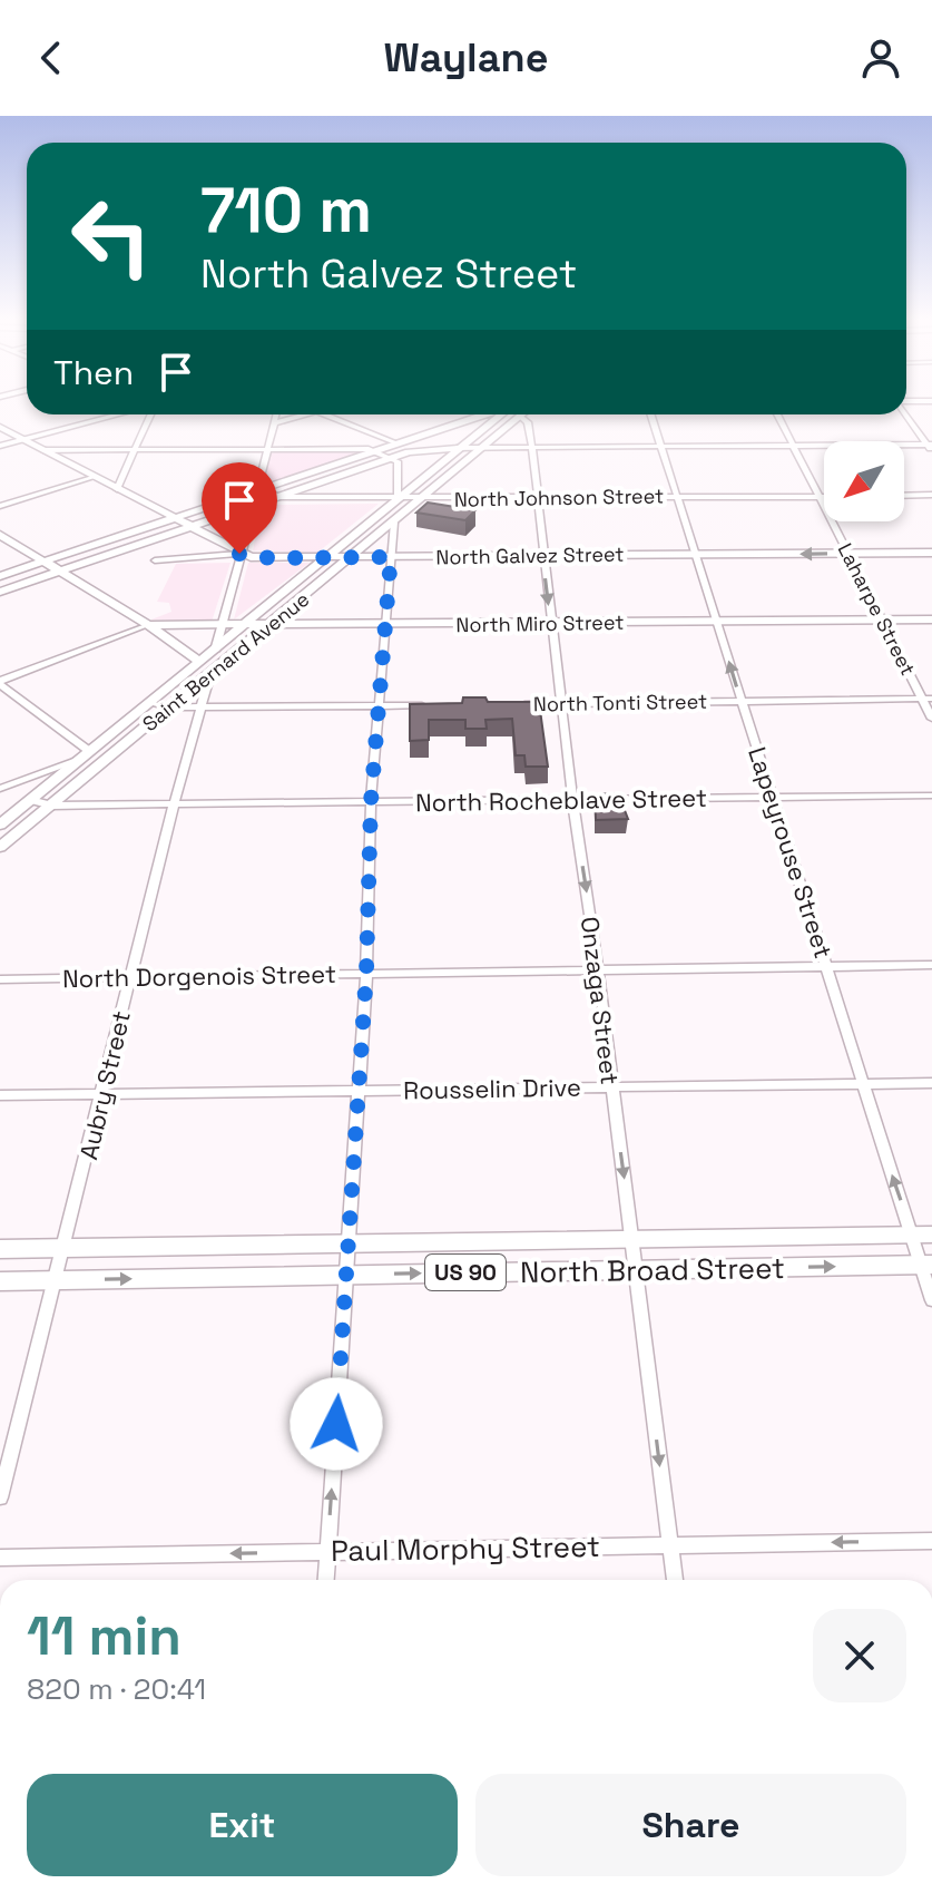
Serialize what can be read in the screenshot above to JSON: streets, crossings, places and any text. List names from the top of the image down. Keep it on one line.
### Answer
{"streets":{"main road":["North Broad Street","US 90"],"street":["North Johnson Street","North Galvez Street","Laharpe Street","North Miro Street","Saint Bernard Avenue","North Tonti Street","North Rocheblave Street","Lapeyrouse Street","North Dorgenois Street","Onzaga Street","Aubry Street","Rousselin Drive","Paul Morphy Street"]},"crossings":[["North Johnson Street","Laharpe Street"],["North Johnson Street","Saint Bernard Avenue"],["North Johnson Street","Lapeyrouse Street"],["North Johnson Street","Onzaga Street"],["North Galvez Street","Laharpe Street"],["North Galvez Street","Saint Bernard Avenue"],["North Galvez Street","Lapeyrouse Street"],["North Galvez Street","Onzaga Street"],["Laharpe Street","North Miro Street"],["Laharpe Street","North Tonti Street"],["North Miro Street","Saint Bernard Avenue"],["North Miro Street","Lapeyrouse Street"],["North Miro Street","Onzaga Street"],["Saint Bernard Avenue","North Rocheblave Street"],["Saint Bernard Avenue","Aubry Street"],["North Tonti Street","Lapeyrouse Street"],["North Tonti Street","Onzaga Street"],["North Rocheblave Street","Lapeyrouse Street"],["North Rocheblave Street","Onzaga Street"],["North Rocheblave Street","Aubry Street"],["Lapeyrouse Street","North Dorgenois Street"],["Lapeyrouse Street","Rousselin Drive"],["Lapeyrouse Street","North Broad Street"],["North Dorgenois Street","Onzaga Street"],["North Dorgenois Street","Aubry Street"],["Onzaga Street","Rousselin Drive"],["Onzaga Street","North Broad Street"],["Onzaga Street","Paul Morphy Street"],["Aubry Street","Rousselin Drive"],["Aubry Street","North Broad Street"]],"one_way":["Onzaga Street","Paul Morphy Street"],"north":"bottom left","page":{"header":"Waylane","turn":["710 m","North Galvez Street"],"then":"Then","heading":["11 min","820 m · 20:41"],"buttons":["Exit","Share"]}}
